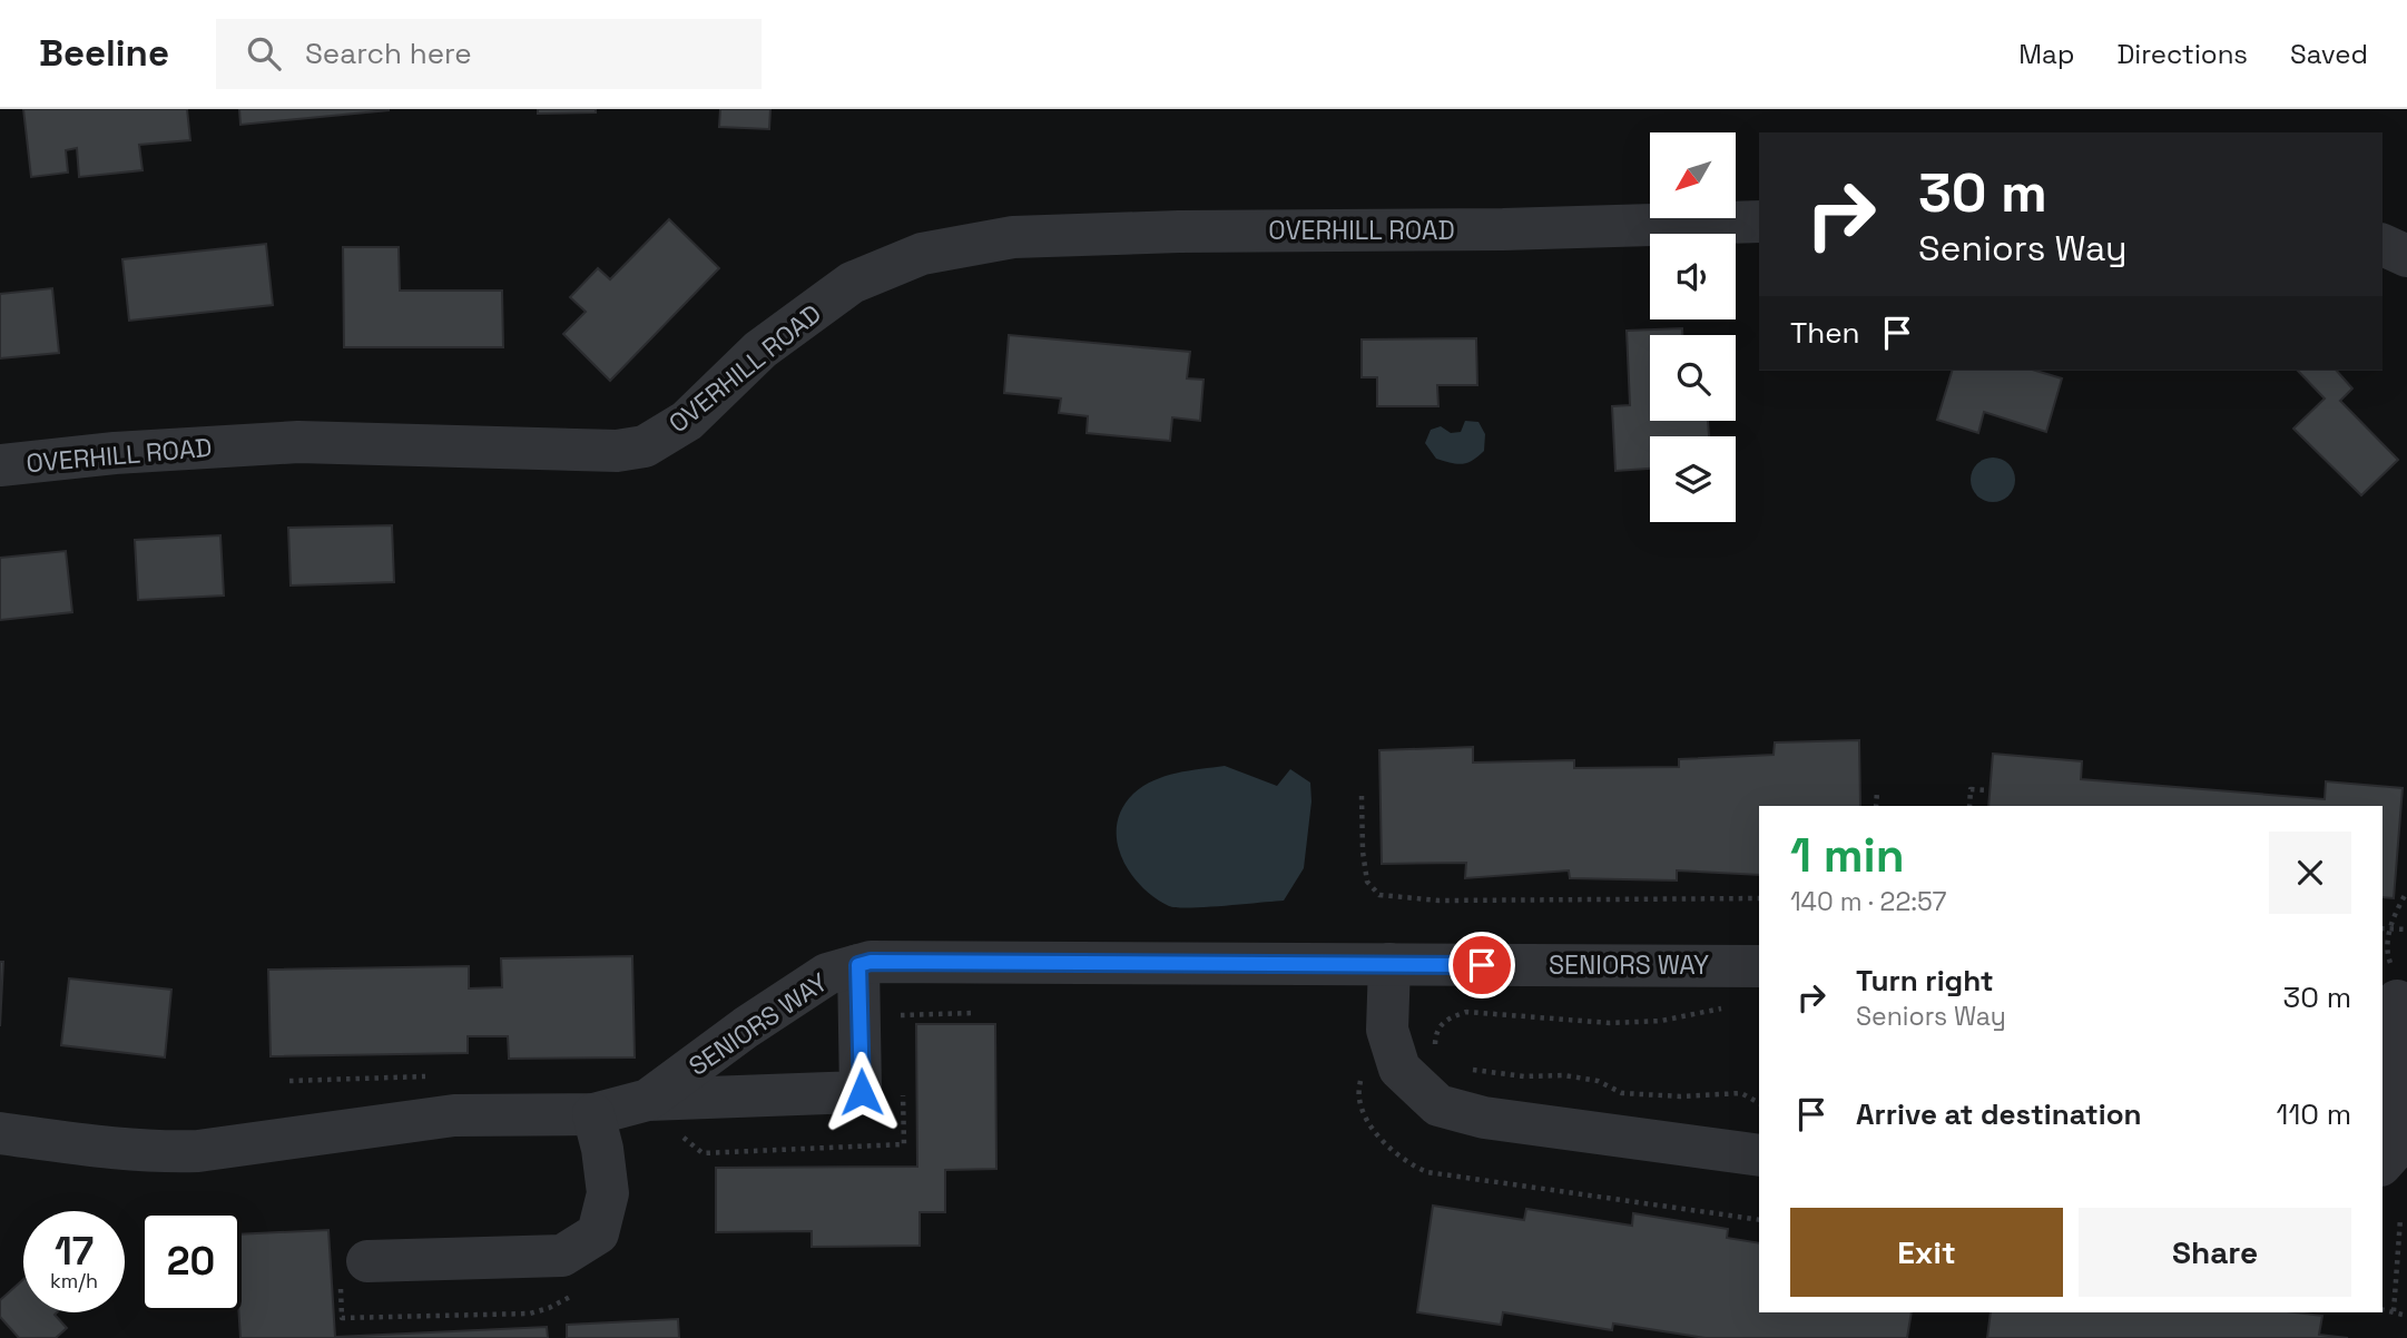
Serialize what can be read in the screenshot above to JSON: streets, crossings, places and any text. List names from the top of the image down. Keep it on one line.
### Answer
{"streets":{"street":["OVERHILL ROAD","SENIORS WAY"]},"north":"bottom left","page":{"header":"Beeline","search":"Search here","nav":["Map","Directions","Saved"],"turn":["30 m","Seniors Way"],"then":"Then","heading":["1 min","140 m · 22:57"],"list":[{"name":"Turn right","note":"Seniors Way","value":"30 m"},{"name":"Arrive at destination","value":"110 m"}],"buttons":["Exit","Share"],"speed":"17 km/h","limit":"20"}}
